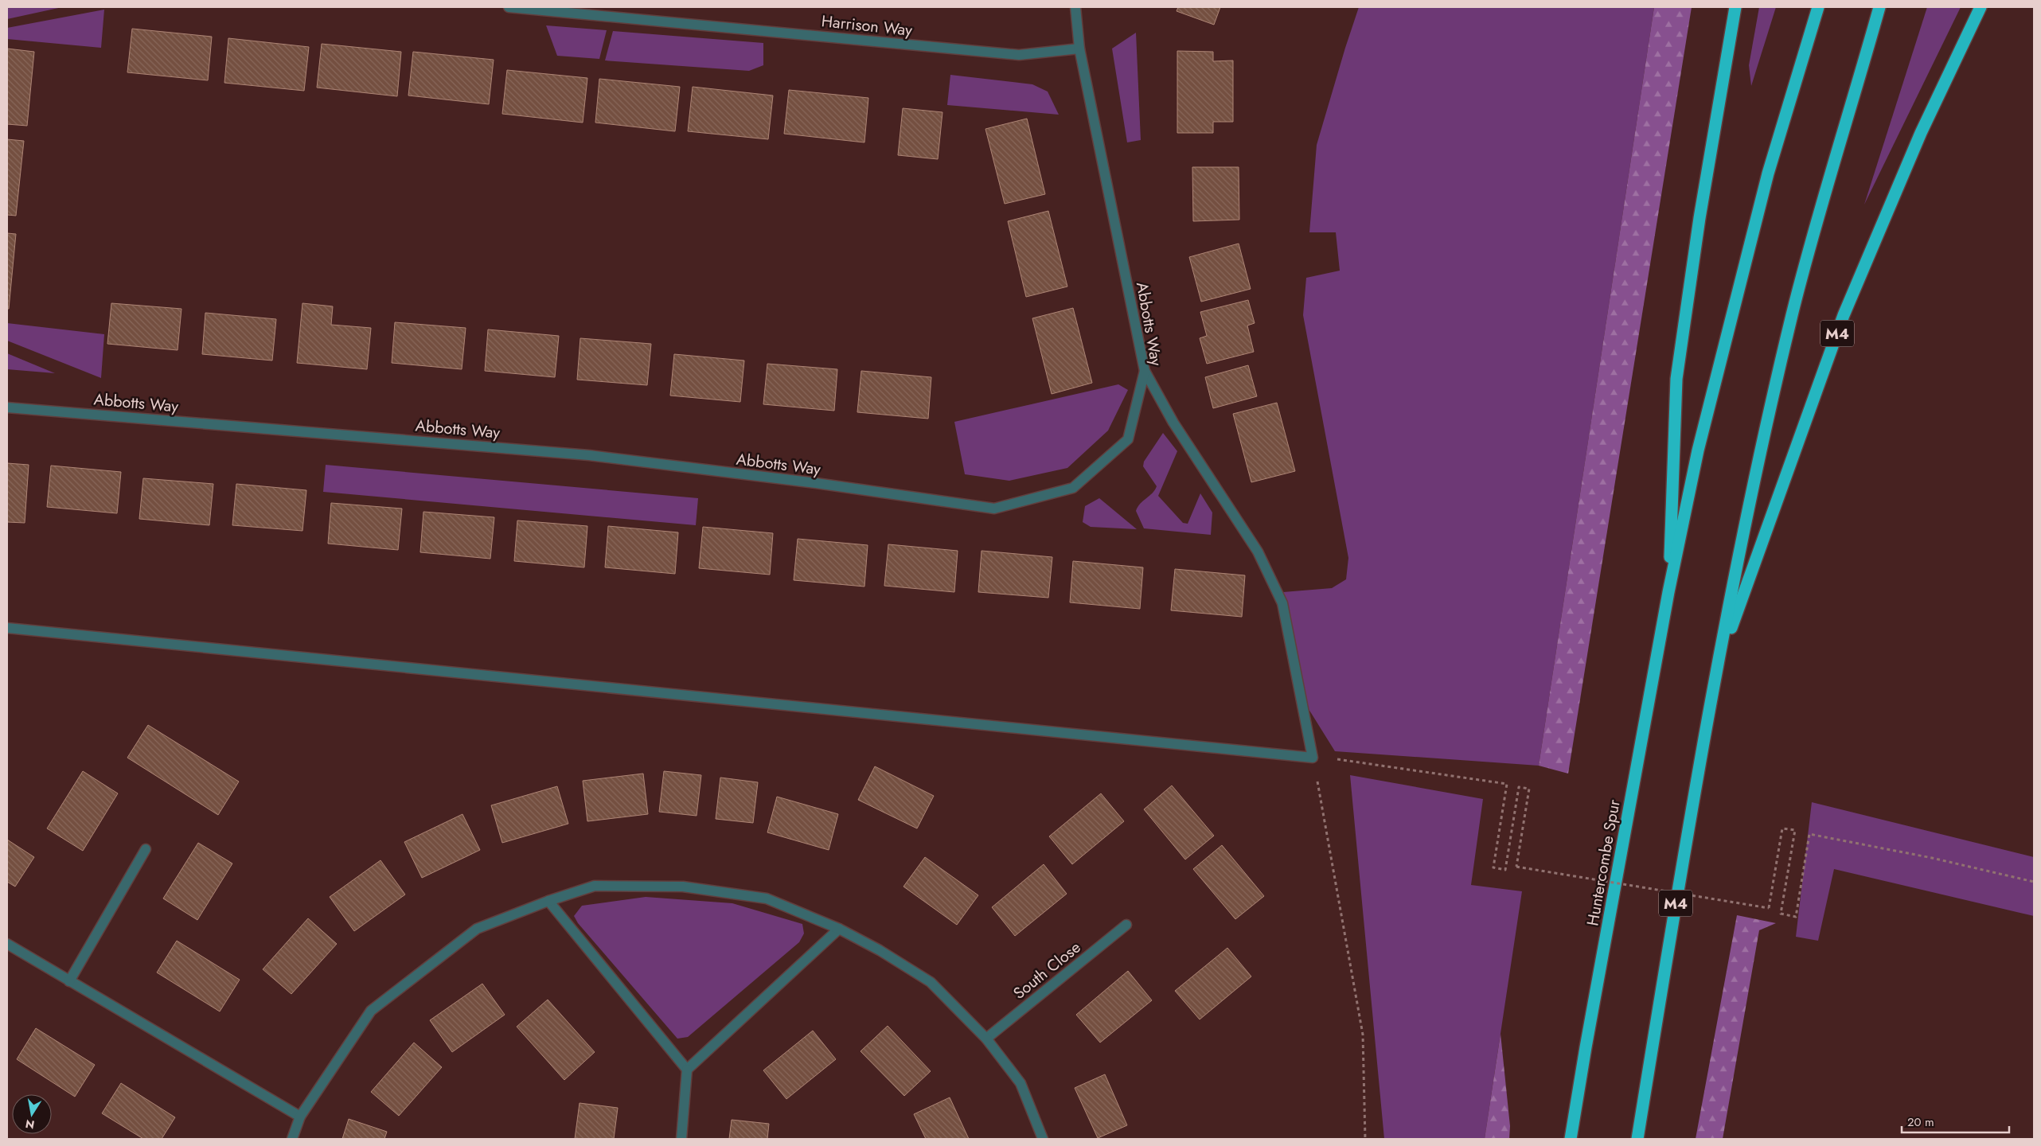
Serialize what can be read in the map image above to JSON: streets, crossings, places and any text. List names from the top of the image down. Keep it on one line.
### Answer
{"streets":{"highway":["M4","Huntercombe Spur"],"street":["Harrison Way","Abbotts Way","South Close"]},"crossings":[["Harrison Way","Abbotts Way"]],"scale_bar":"20 m","north":"bottom"}
